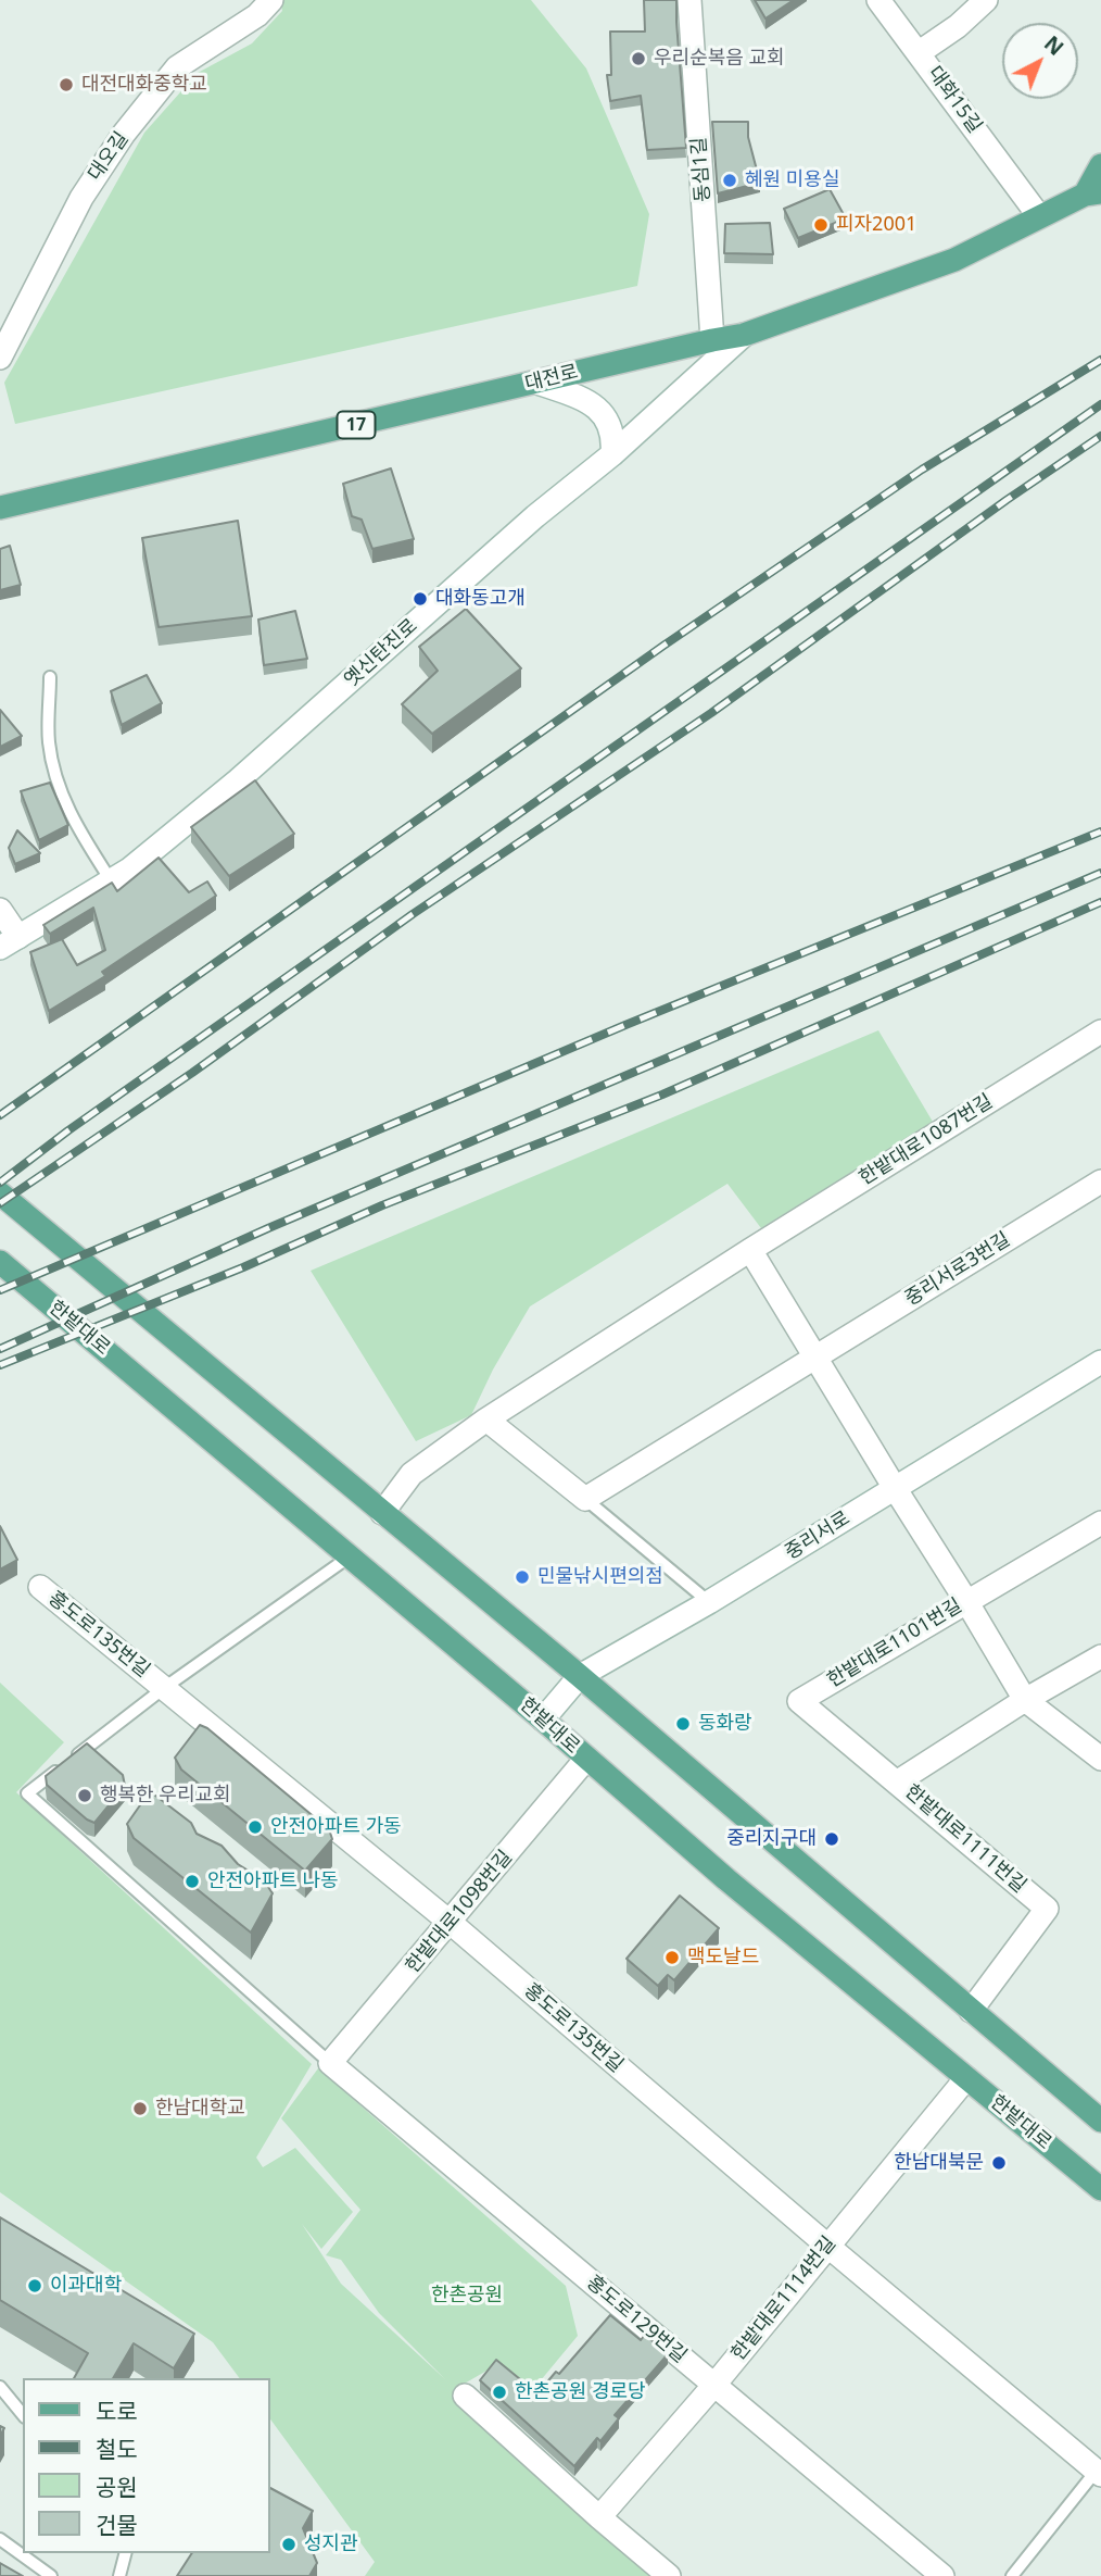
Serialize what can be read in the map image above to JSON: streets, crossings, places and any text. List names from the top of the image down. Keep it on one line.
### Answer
{"streets":{"main road":["대전로","17","한밭대로"],"street":["대화15길","대오길","동심1길","옛신탄진로","한밭대로1087번길","중리서로3번길","중리서로","홍도로135번길","한밭대로1101번길","한밭대로1111번길","한밭대로1098번길","한밭대로1114번길","홍도로129번길"]},"crossings":[["대화15길","대전로"],["동심1길","대전로"],["대전로","옛신탄진로"],["한밭대로","중리서로"],["한밭대로","한밭대로1098번길"],["한밭대로","한밭대로1114번길"],["홍도로135번길","한밭대로1098번길"],["홍도로135번길","한밭대로1114번길"],["한밭대로1101번길","한밭대로1111번길"],["한밭대로1098번길","홍도로129번길"],["한밭대로1114번길","홍도로129번길"]],"parks":["한촌공원"],"places":["우리순복음 교회","대전대화중학교","혜원 미용실","피자2001","대화동고개","민물낚시편의점","동화랑","행복한 우리교회","안전아파트 가동","중리지구대","안전아파트 나동","맥도날드","한남대학교","한남대북문","이과대학","한촌공원 경로당","성지관"],"legend":["도로","철도","공원","건물"],"north":"top right"}
